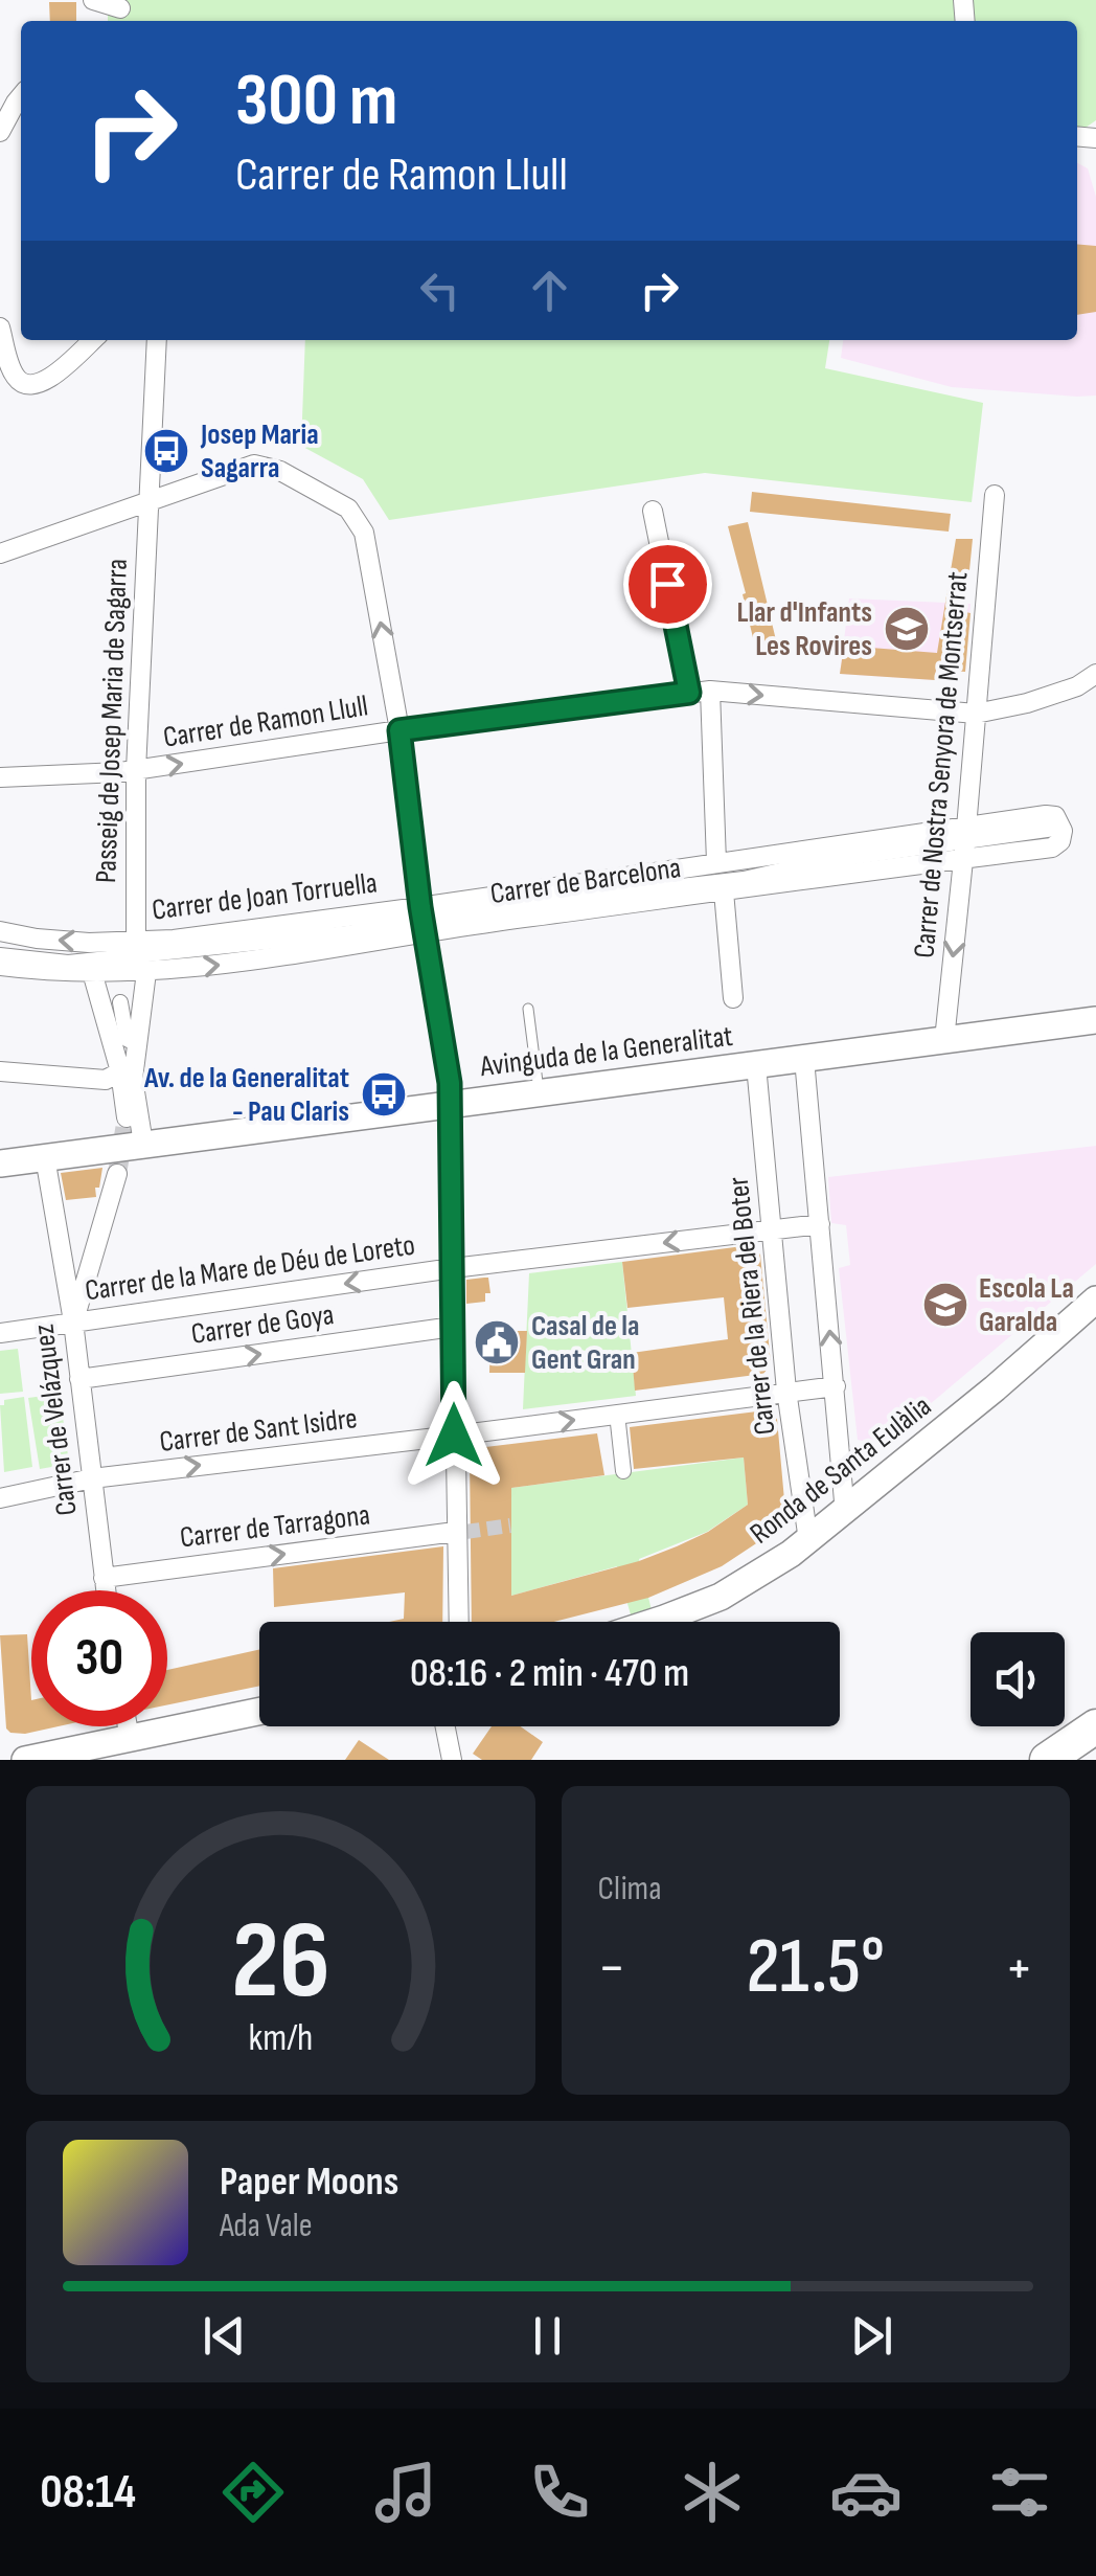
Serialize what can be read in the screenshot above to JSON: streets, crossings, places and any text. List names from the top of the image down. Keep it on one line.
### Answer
{"streets":{"main road":["Avinguda de la Generalitat","Ronda de Santa Eulàlia"],"street":["Passeig de Josep Maria de Sagarra","Carrer de Ramon Llull","Carrer de Nostra Senyora de Montserrat","Carrer de Barcelona","Carrer de Joan Torruella","Carrer de la Mare de Déu de Loreto","Carrer de la Riera del Boter","Carrer de Goya","Carrer de Velázquez","Carrer de Sant Isidre","Carrer de Tarragona"]},"crossings":[["Passeig de Josep Maria de Sagarra","Carrer de Ramon Llull"],["Passeig de Josep Maria de Sagarra","Carrer de Joan Torruella"],["Carrer de Ramon Llull","Carrer de Nostra Senyora de Montserrat"],["Carrer de Nostra Senyora de Montserrat","Carrer de Barcelona"],["Carrer de Nostra Senyora de Montserrat","Carrer de Joan Torruella"],["Carrer de Nostra Senyora de Montserrat","Avinguda de la Generalitat"],["Carrer de Barcelona","Carrer de Joan Torruella"],["Avinguda de la Generalitat","Carrer de la Riera del Boter"],["Avinguda de la Generalitat","Carrer de Velázquez"],["Carrer de la Mare de Déu de Loreto","Carrer de la Riera del Boter"],["Carrer de la Mare de Déu de Loreto","Carrer de Velázquez"],["Carrer de la Riera del Boter","Carrer de Sant Isidre"],["Carrer de la Riera del Boter","Ronda de Santa Eulàlia"],["Carrer de Goya","Carrer de Velázquez"],["Carrer de Velázquez","Carrer de Sant Isidre"],["Carrer de Velázquez","Carrer de Tarragona"]],"one_way":["Carrer de Ramon Llull","Carrer de Nostra Senyora de Montserrat","Carrer de la Mare de Déu de Loreto","Carrer de Goya","Carrer de Sant Isidre","Carrer de Tarragona"],"places":{"bus stop":["Josep Maria Sagarra","Av. de la Generalitat - Pau Claris"],"school or university":["Llar d'Infants Les Rovires","Escola La Garalda"],"public building":["Casal de la Gent Gran"]},"page":{"turn":["300 m","Carrer de Ramon Llull"],"limit":"30","trip":"08:16 · 2 min · 470 m","tile":"Clima","heat":["−","21.5°","+"],"song":["Paper Moons","Ada Vale"],"tabs":"08:14","gauge":["26","km/h"]}}
